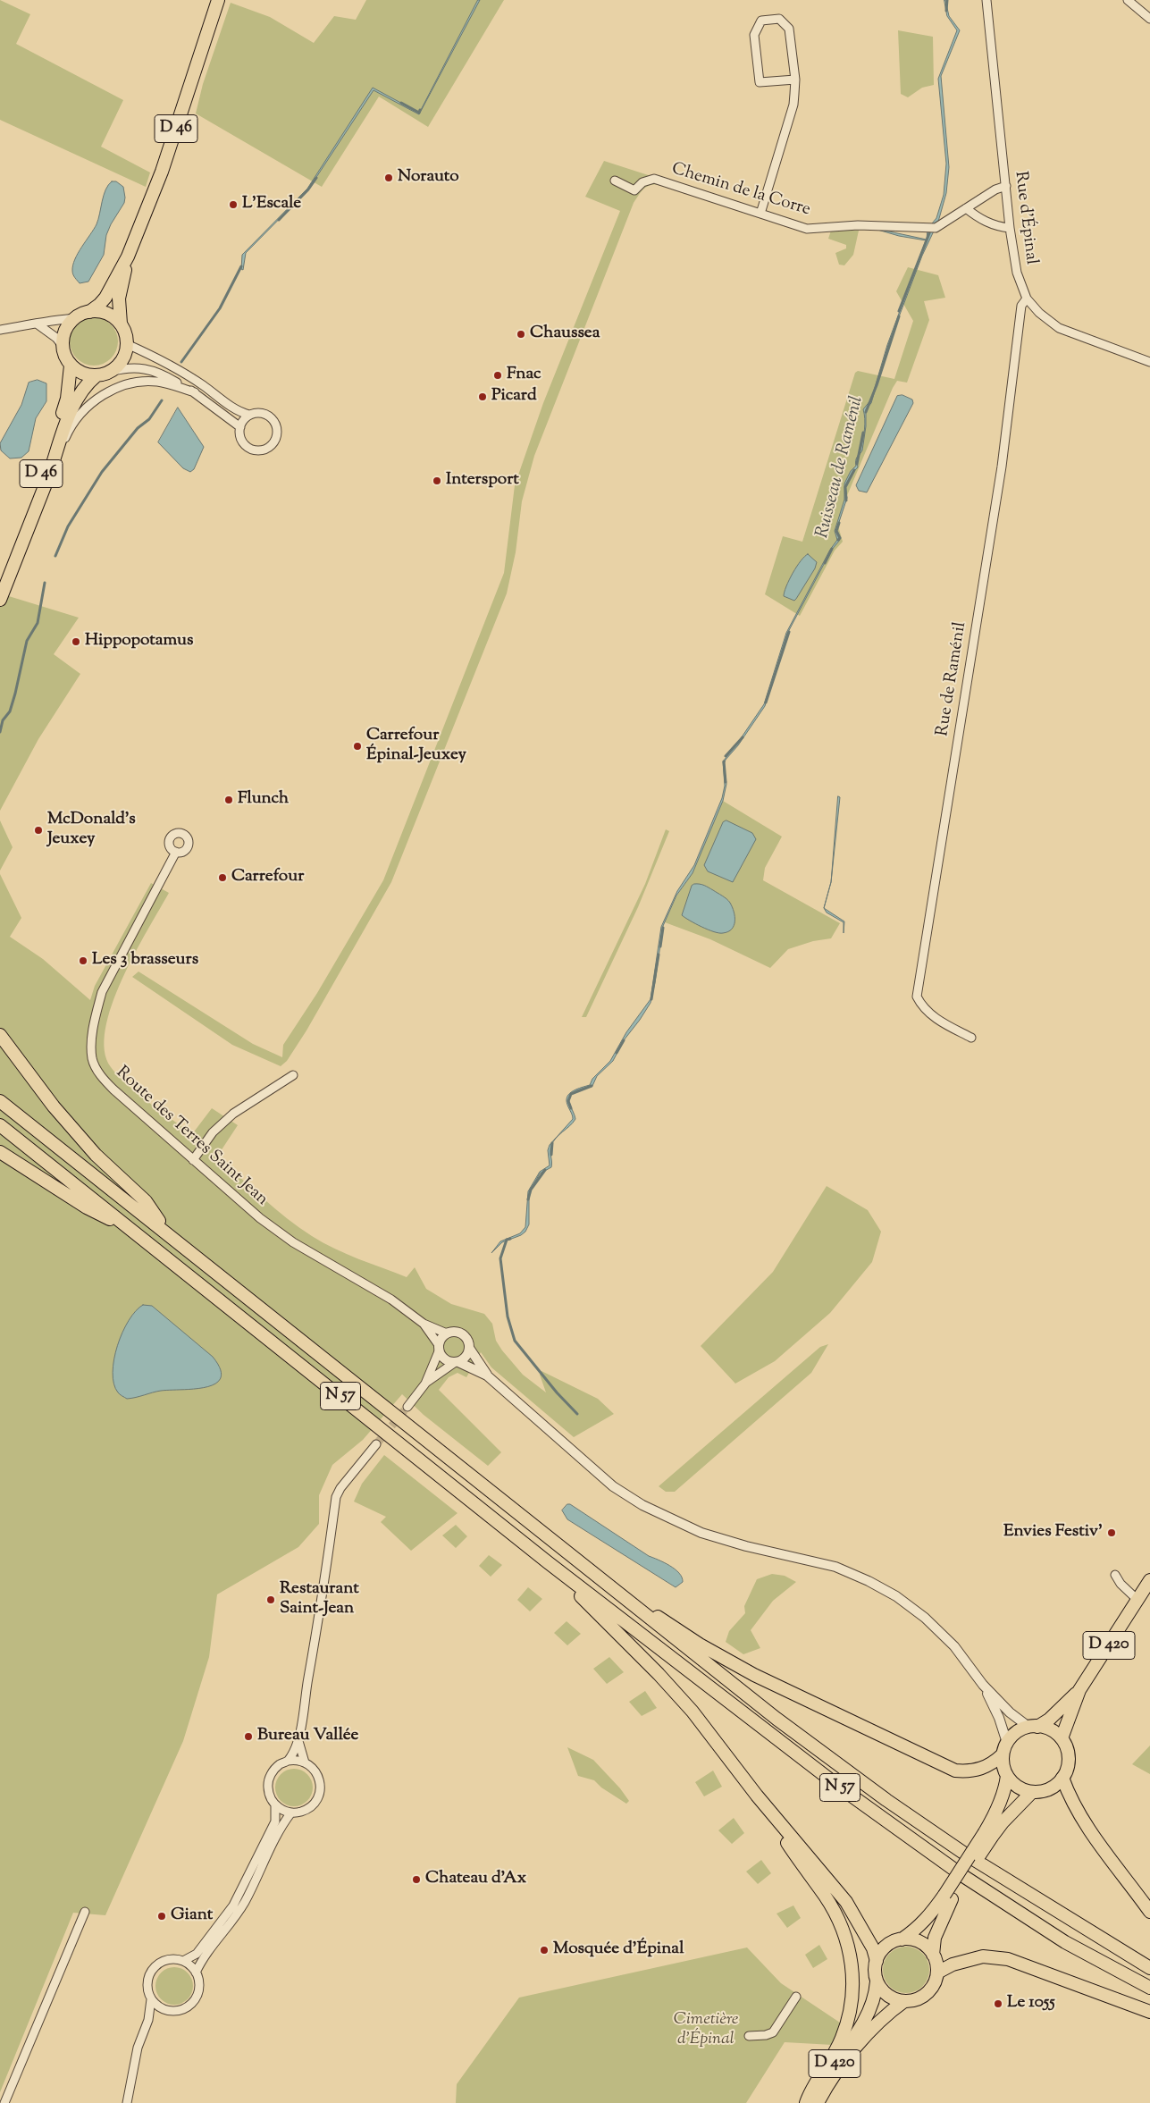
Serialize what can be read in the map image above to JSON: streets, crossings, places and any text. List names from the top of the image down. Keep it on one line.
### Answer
{"streets":{"main road":["D 46","N 57","D 420"],"street":["Chemin de la Corre","Rue d’Épinal","Rue de Raménil","Route des Terres Saint Jean"]},"crossings":[["Chemin de la Corre","Rue d’Épinal"],["Rue d’Épinal","Rue de Raménil"]],"water":["Ruisseau de Raménil"],"parks":["Cimetière d'Épinal"],"places":["Norauto","L'Escale","Chaussea","Fnac","Picard","Intersport","Hippopotamus","Carrefour Épinal-Jeuxey","Flunch","McDonald's Jeuxey","Carrefour","Les 3 brasseurs","Envies Festiv’","Restaurant Saint-Jean","Bureau Vallée","Chateau d'Ax","Giant","Mosquée d'Épinal","Le 1055"]}
